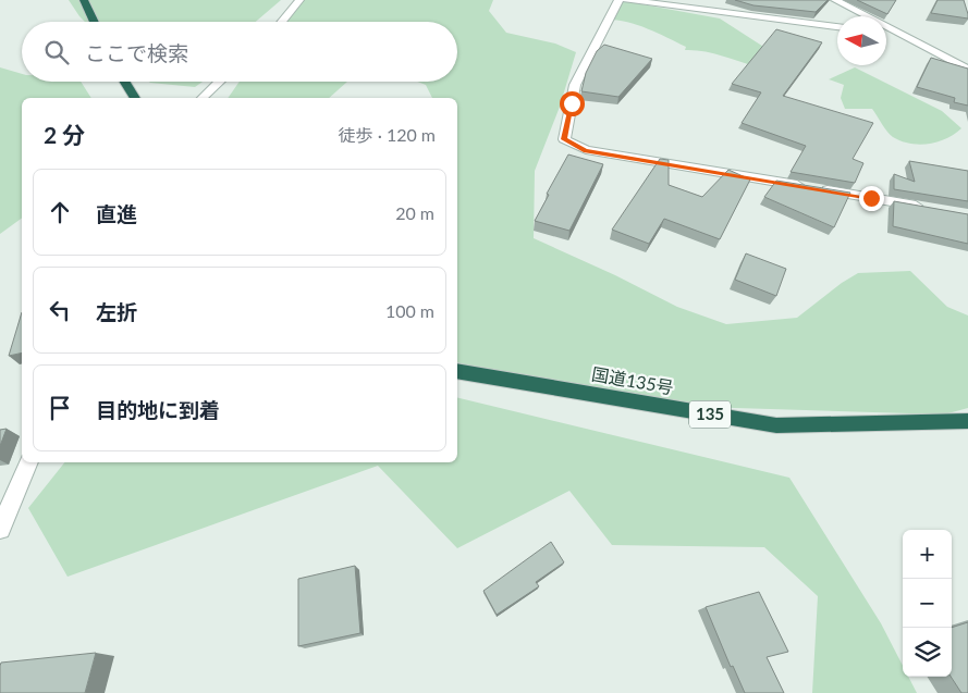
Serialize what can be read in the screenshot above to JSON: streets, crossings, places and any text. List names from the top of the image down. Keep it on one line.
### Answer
{"streets":{"highway":["国道135号","135"]},"north":"left","page":{"search":"ここで検索","heading":["2 分","徒歩 · 120 m"],"list":[["直進","20 m"],["左折","100 m"],"目的地に到着"],"map_buttons":["+","−"]}}
